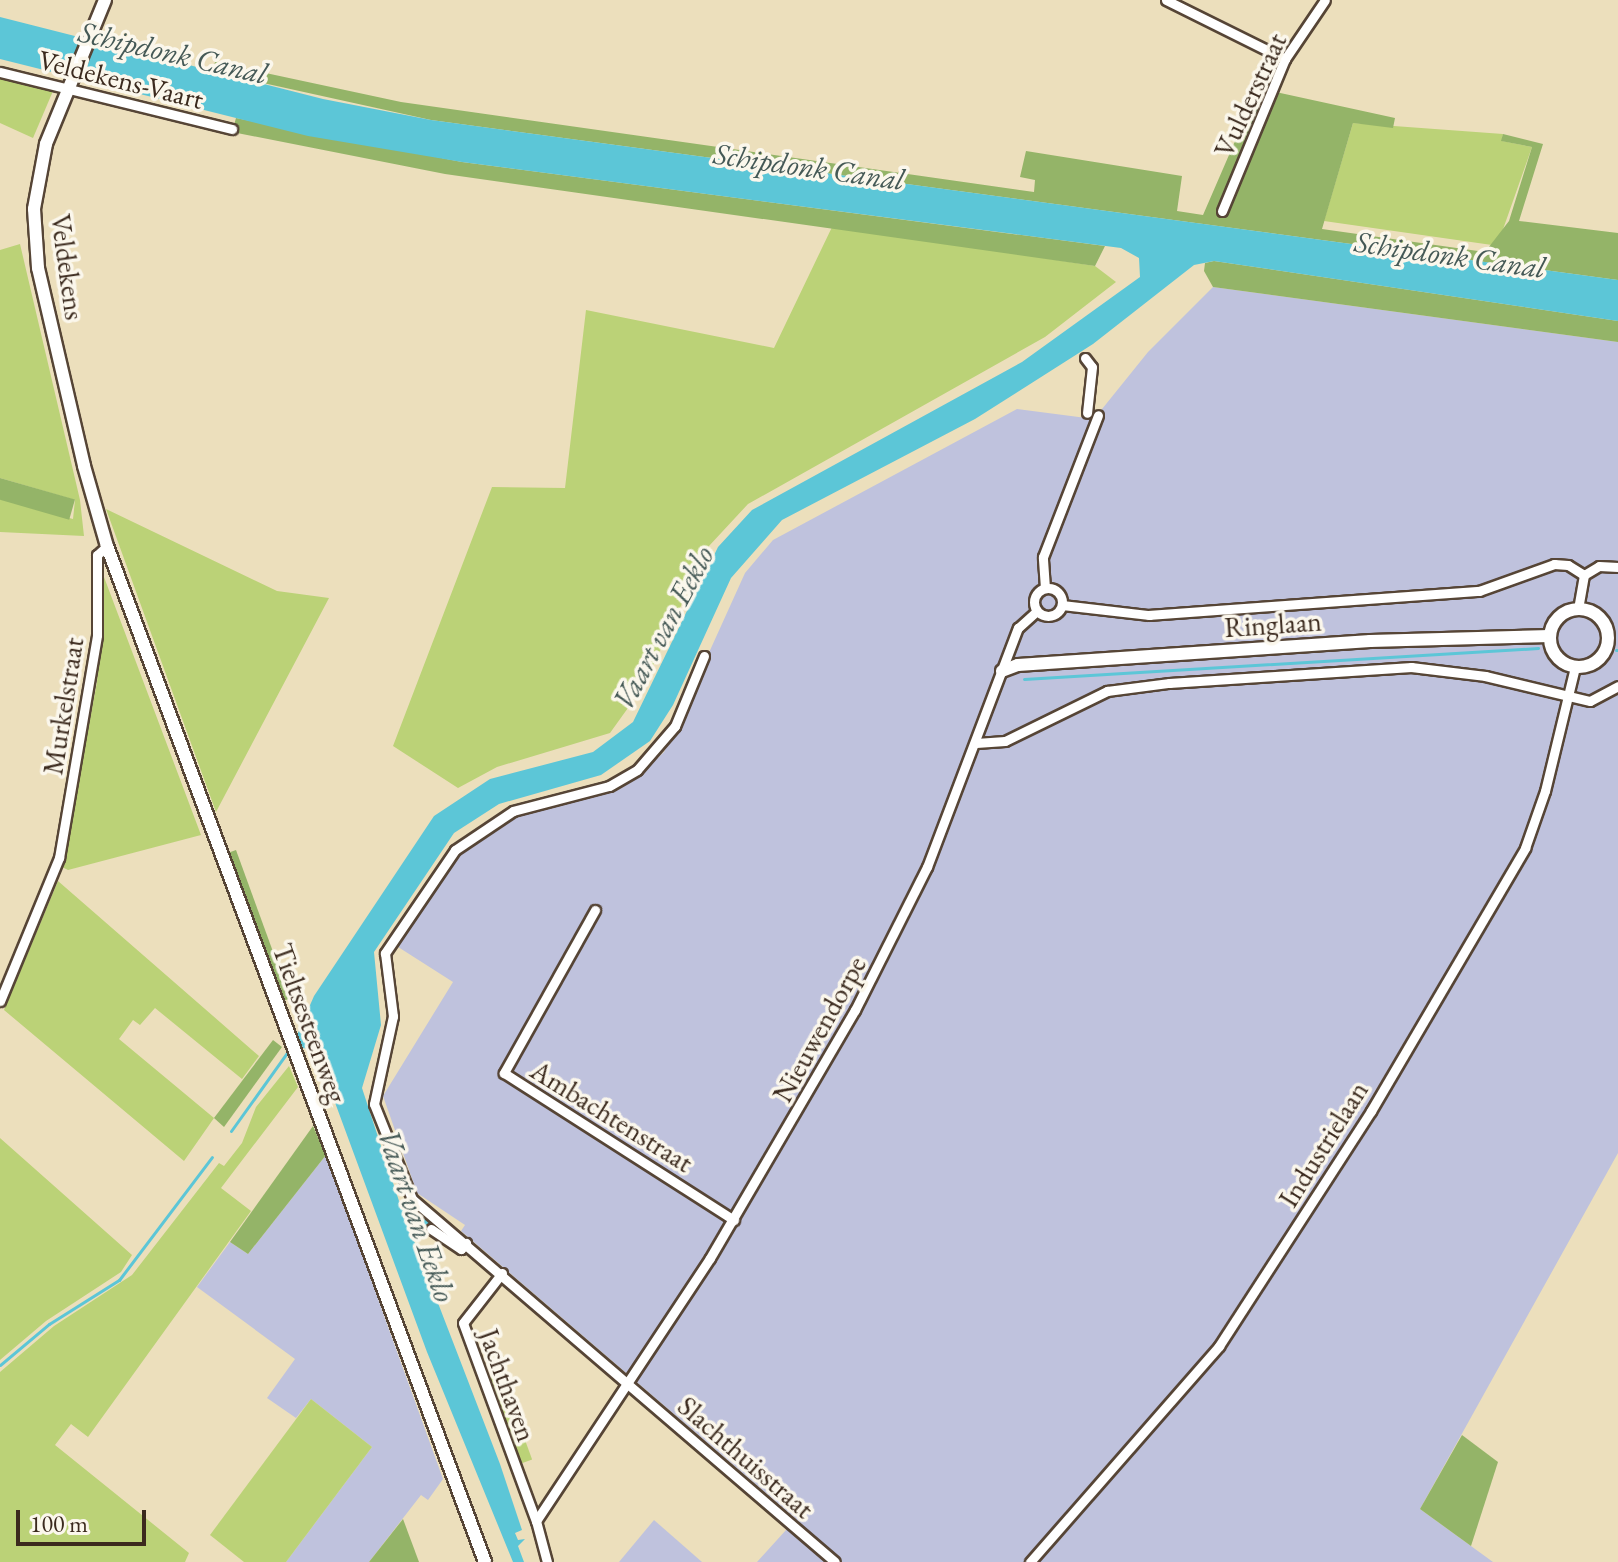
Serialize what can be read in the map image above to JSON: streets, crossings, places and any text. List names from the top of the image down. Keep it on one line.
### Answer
{"streets":{"main road":["Veldekens","Ringlaan","Tieltsesteenweg"],"street":["Veldekens-Vaart","Vulderstraat","Murkelstraat","Nieuwendorpe","Ambachtenstraat","Industrielaan","Jachthaven","Slachthuisstraat"]},"crossings":[["Veldekens-Vaart","Veldekens"],["Veldekens","Murkelstraat"],["Veldekens","Tieltsesteenweg"],["Ringlaan","Nieuwendorpe"],["Ringlaan","Industrielaan"],["Murkelstraat","Tieltsesteenweg"],["Nieuwendorpe","Ambachtenstraat"],["Nieuwendorpe","Jachthaven"],["Nieuwendorpe","Slachthuisstraat"],["Jachthaven","Slachthuisstraat"]],"water":["Schipdonk Canal","Vaart van Eeklo"],"scale_bar":"100 m"}
